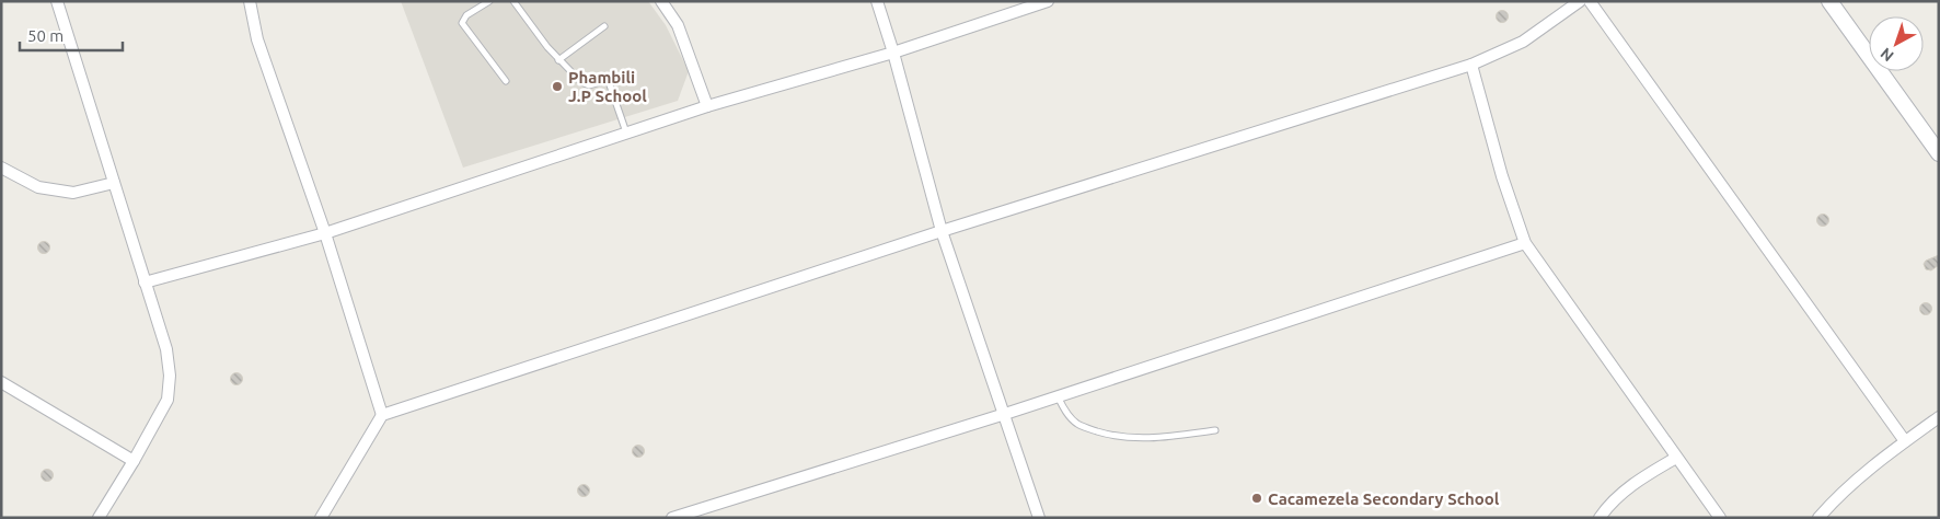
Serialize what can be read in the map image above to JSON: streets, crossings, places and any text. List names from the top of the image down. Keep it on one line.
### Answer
{"places":["Phambili J.P School","Cacamezela Secondary School"],"scale_bar":"50 m","north":"bottom left"}
